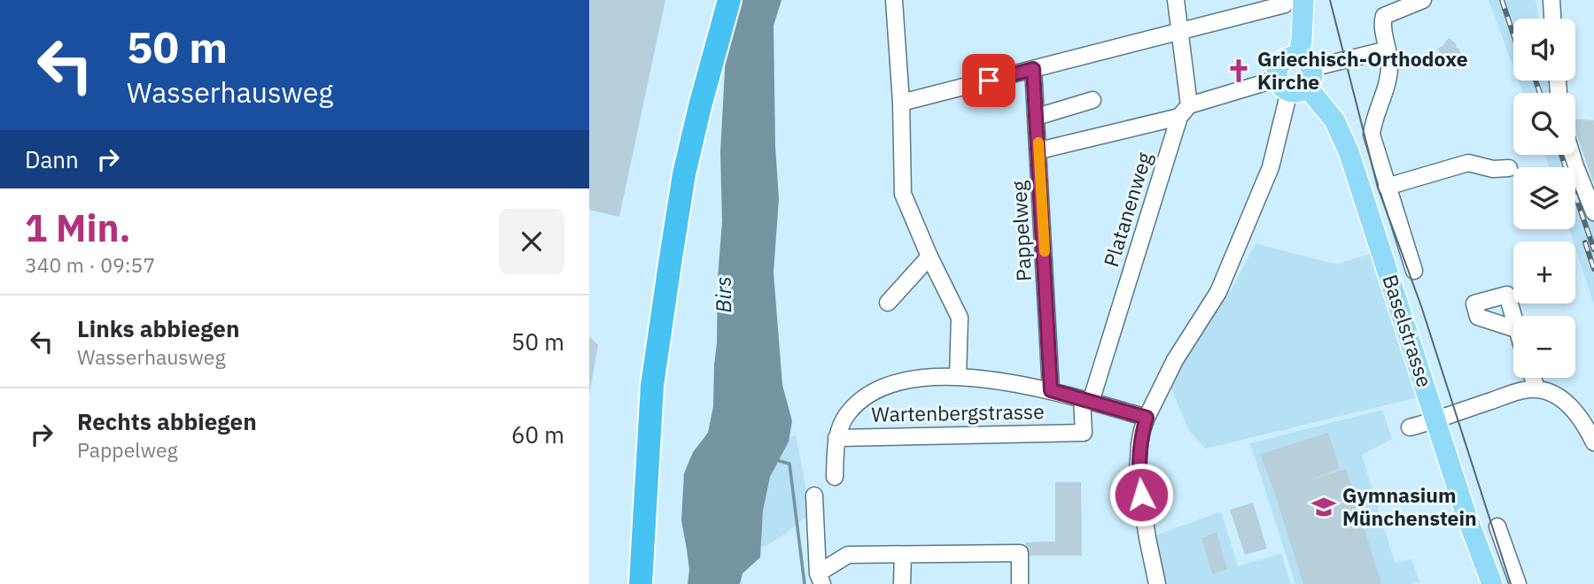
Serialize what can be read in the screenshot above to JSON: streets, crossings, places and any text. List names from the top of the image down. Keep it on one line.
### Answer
{"streets":{"main road":["Baselstrasse"],"street":["Platanenweg","Pappelweg","Wartenbergstrasse"]},"crossings":[["Platanenweg","Wartenbergstrasse"]],"water":["Birs"],"places":{"church":["Griechisch-Orthodoxe Kirche"],"school or university":["Gymnasium Münchenstein"]},"page":{"turn":["50 m","Wasserhausweg"],"map_buttons":["+","−"],"then":"Dann","heading":["1 Min.","340 m · 09:57"],"list":[{"name":"Links abbiegen","note":"Wasserhausweg","value":"50 m"},{"name":"Rechts abbiegen","note":"Pappelweg","value":"60 m"}]}}
